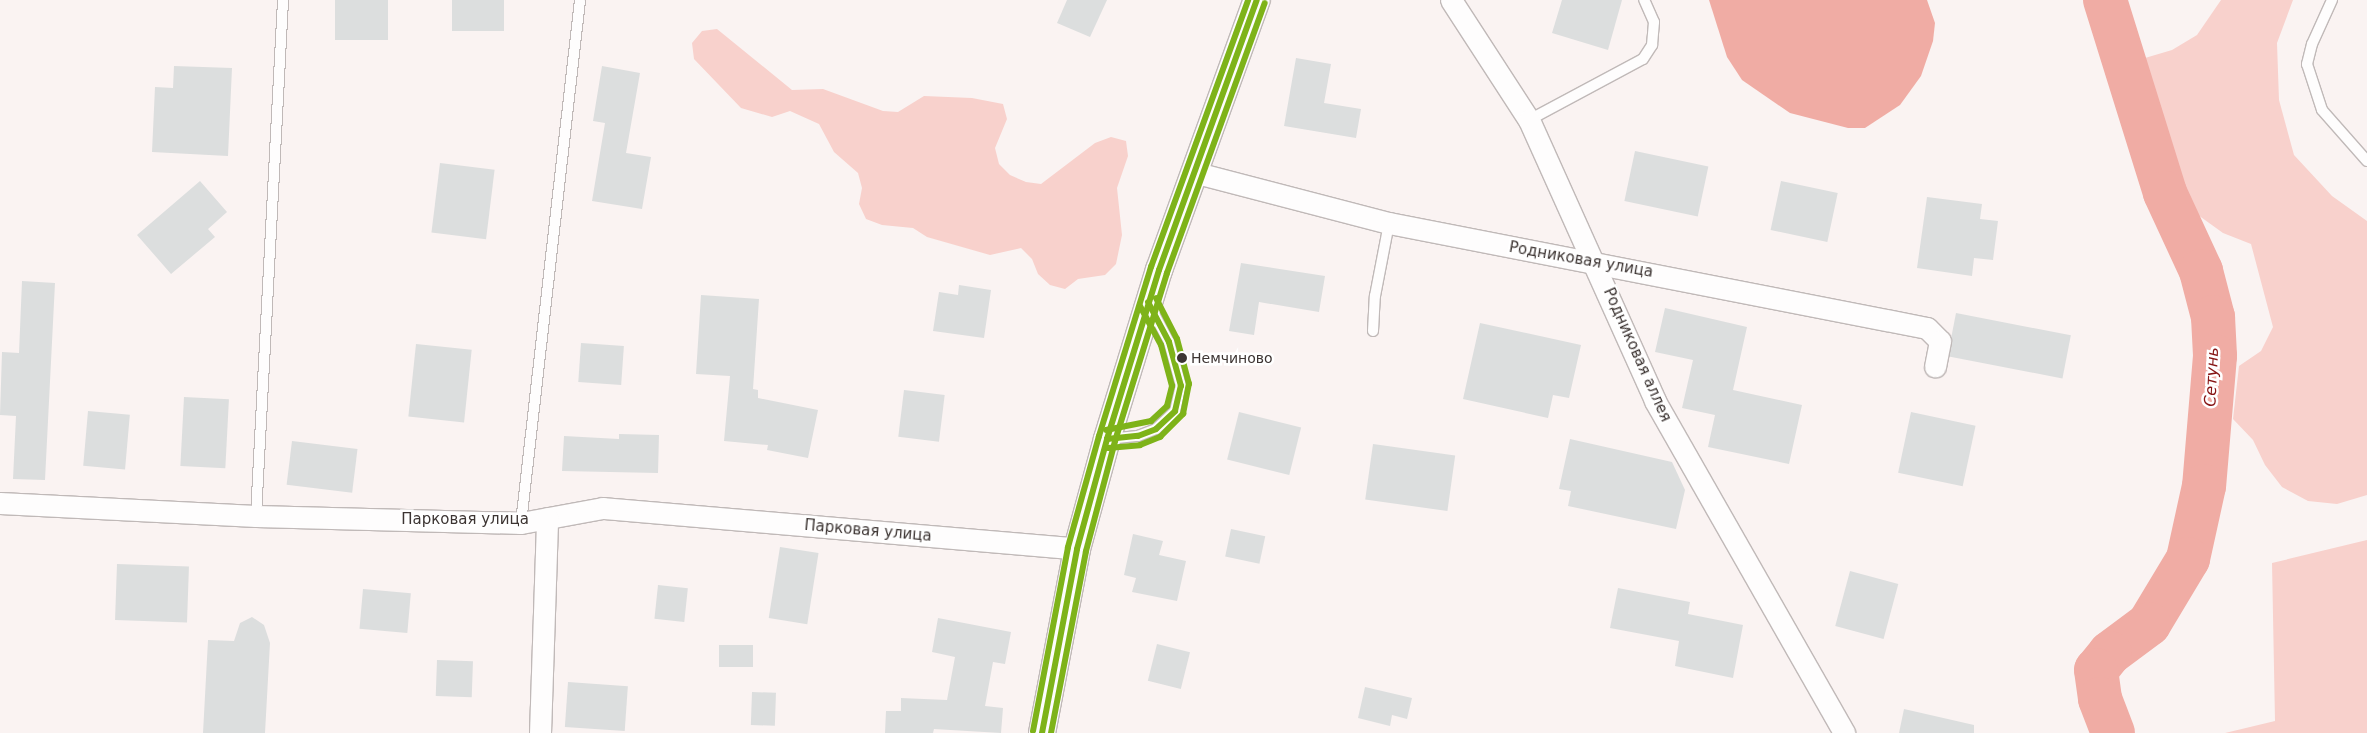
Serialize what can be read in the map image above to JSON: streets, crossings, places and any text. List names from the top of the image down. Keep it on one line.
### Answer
{"streets":{"street":["Родниковая улица","Родниковая аллея","Парковая улица"]},"crossings":[["Родниковая улица","Родниковая аллея"]],"water":["Сетунь"],"places":["Немчиново"]}
